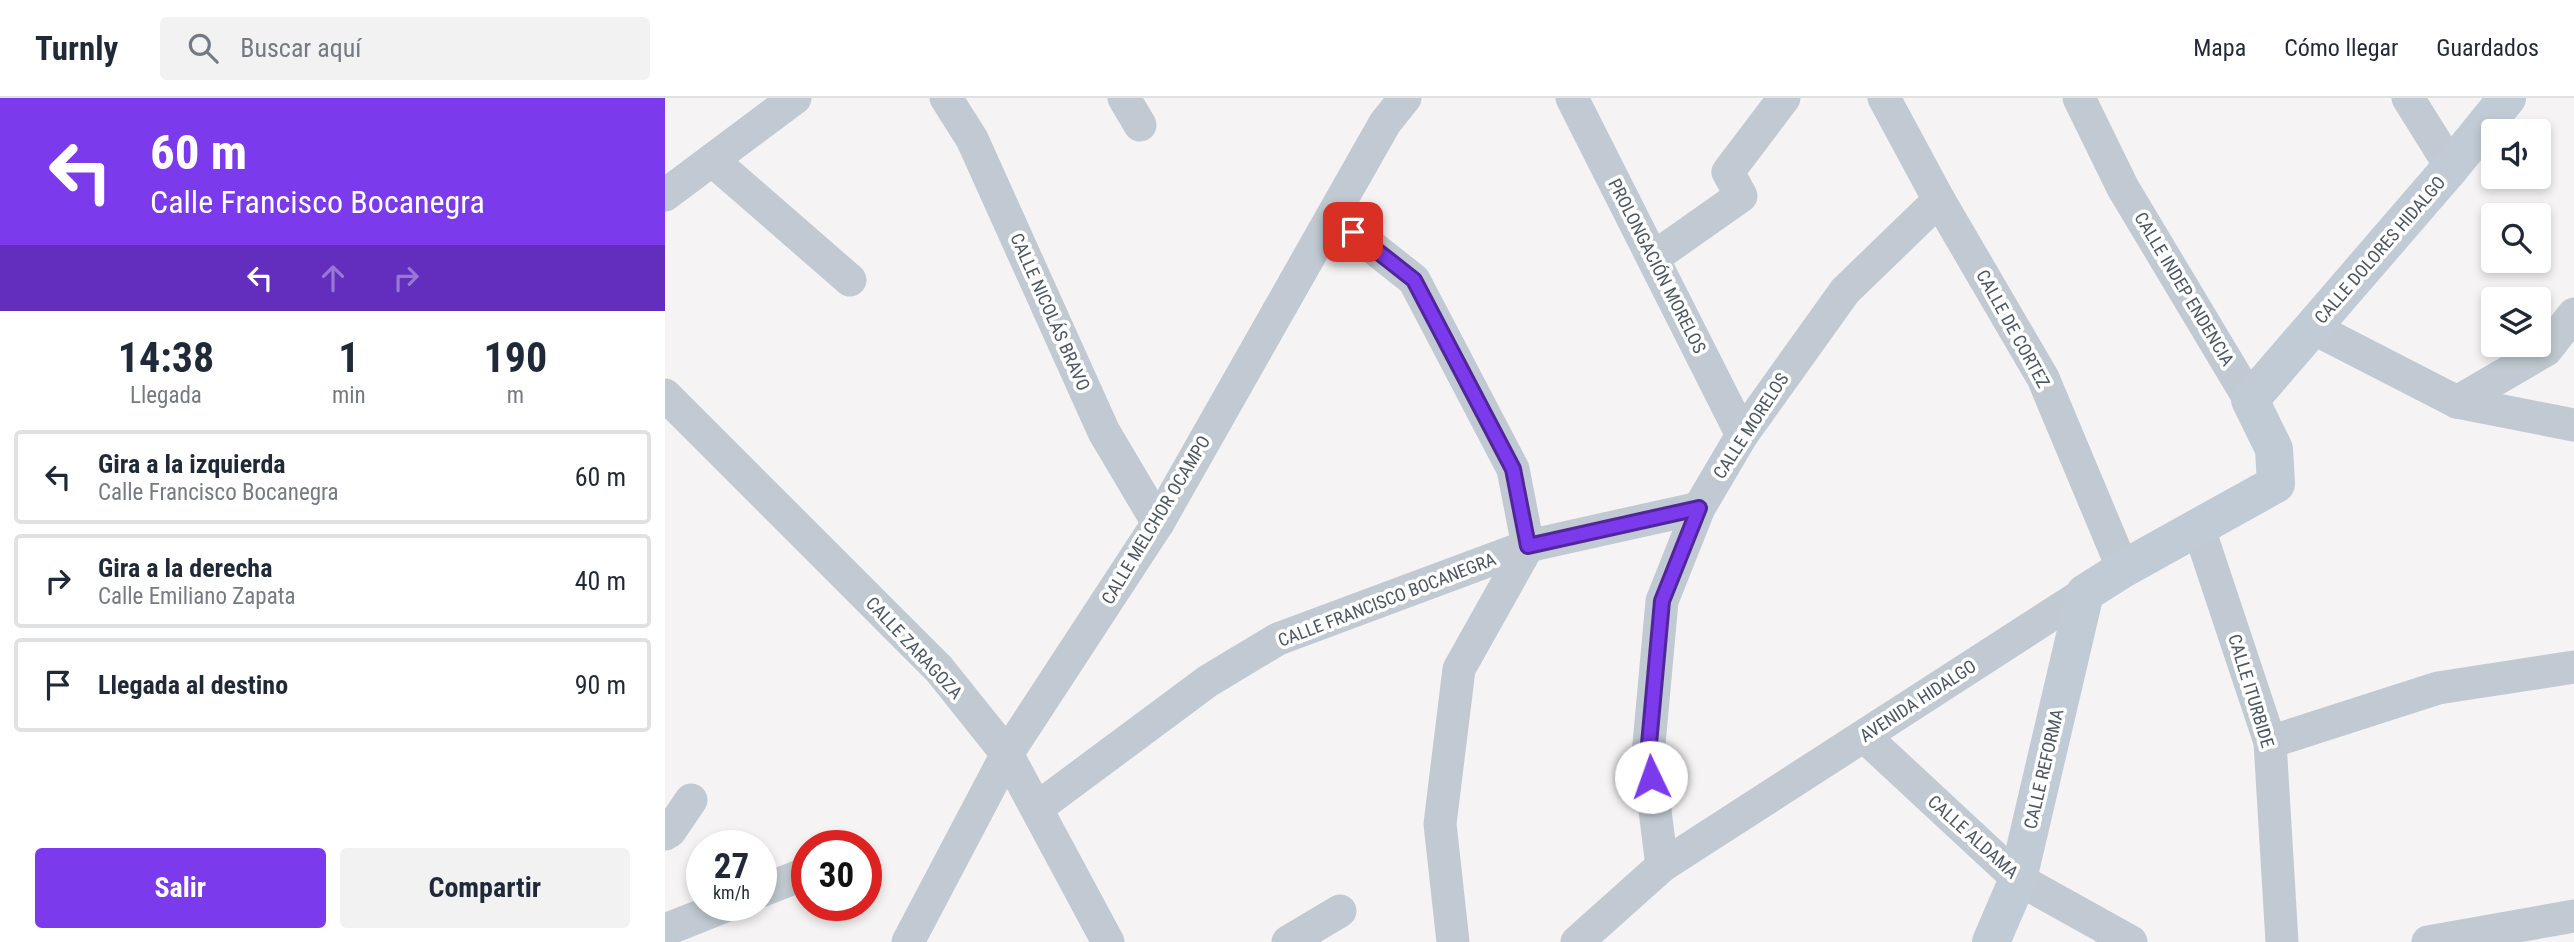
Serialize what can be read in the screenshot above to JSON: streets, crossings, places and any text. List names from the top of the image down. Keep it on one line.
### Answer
{"streets":{"street":["CALLE DOLORES HIDALGO","PROLONGACIÓN MORELOS","CALLE INDEP ENDENCIA","CALLE NICOLÁS BRAVO","CALLE DE CORTEZ","CALLE MORELOS","CALLE MELCHOR OCAMPO","CALLE FRANCISCO BOCANEGRA","CALLE ZARAGOZA","CALLE ITURBIDE","AVENIDA HIDALGO","CALLE REFORMA","CALLE ALDAMA"]},"crossings":[["CALLE DOLORES HIDALGO","CALLE INDEP ENDENCIA"],["PROLONGACIÓN MORELOS","CALLE MORELOS"],["CALLE INDEP ENDENCIA","AVENIDA HIDALGO"],["CALLE NICOLÁS BRAVO","CALLE MELCHOR OCAMPO"],["CALLE DE CORTEZ","CALLE MORELOS"],["CALLE DE CORTEZ","AVENIDA HIDALGO"],["CALLE MORELOS","CALLE FRANCISCO BOCANEGRA"],["CALLE MORELOS","AVENIDA HIDALGO"],["CALLE MELCHOR OCAMPO","CALLE ZARAGOZA"],["CALLE FRANCISCO BOCANEGRA","CALLE ZARAGOZA"],["CALLE ITURBIDE","AVENIDA HIDALGO"],["AVENIDA HIDALGO","CALLE REFORMA"],["AVENIDA HIDALGO","CALLE ALDAMA"],["CALLE REFORMA","CALLE ALDAMA"]],"page":{"header":"Turnly","search":"Buscar aquí","nav":["Mapa","Cómo llegar","Guardados"],"turn":["60 m","Calle Francisco Bocanegra"],"eta":["14:38","Llegada","1","min","190","m"],"list":[{"name":"Gira a la izquierda","note":"Calle Francisco Bocanegra","value":"60 m"},{"name":"Gira a la derecha","note":"Calle Emiliano Zapata","value":"40 m"},{"name":"Llegada al destino","value":"90 m"}],"speed":"27 km/h","limit":"30","buttons":["Salir","Compartir"]}}
